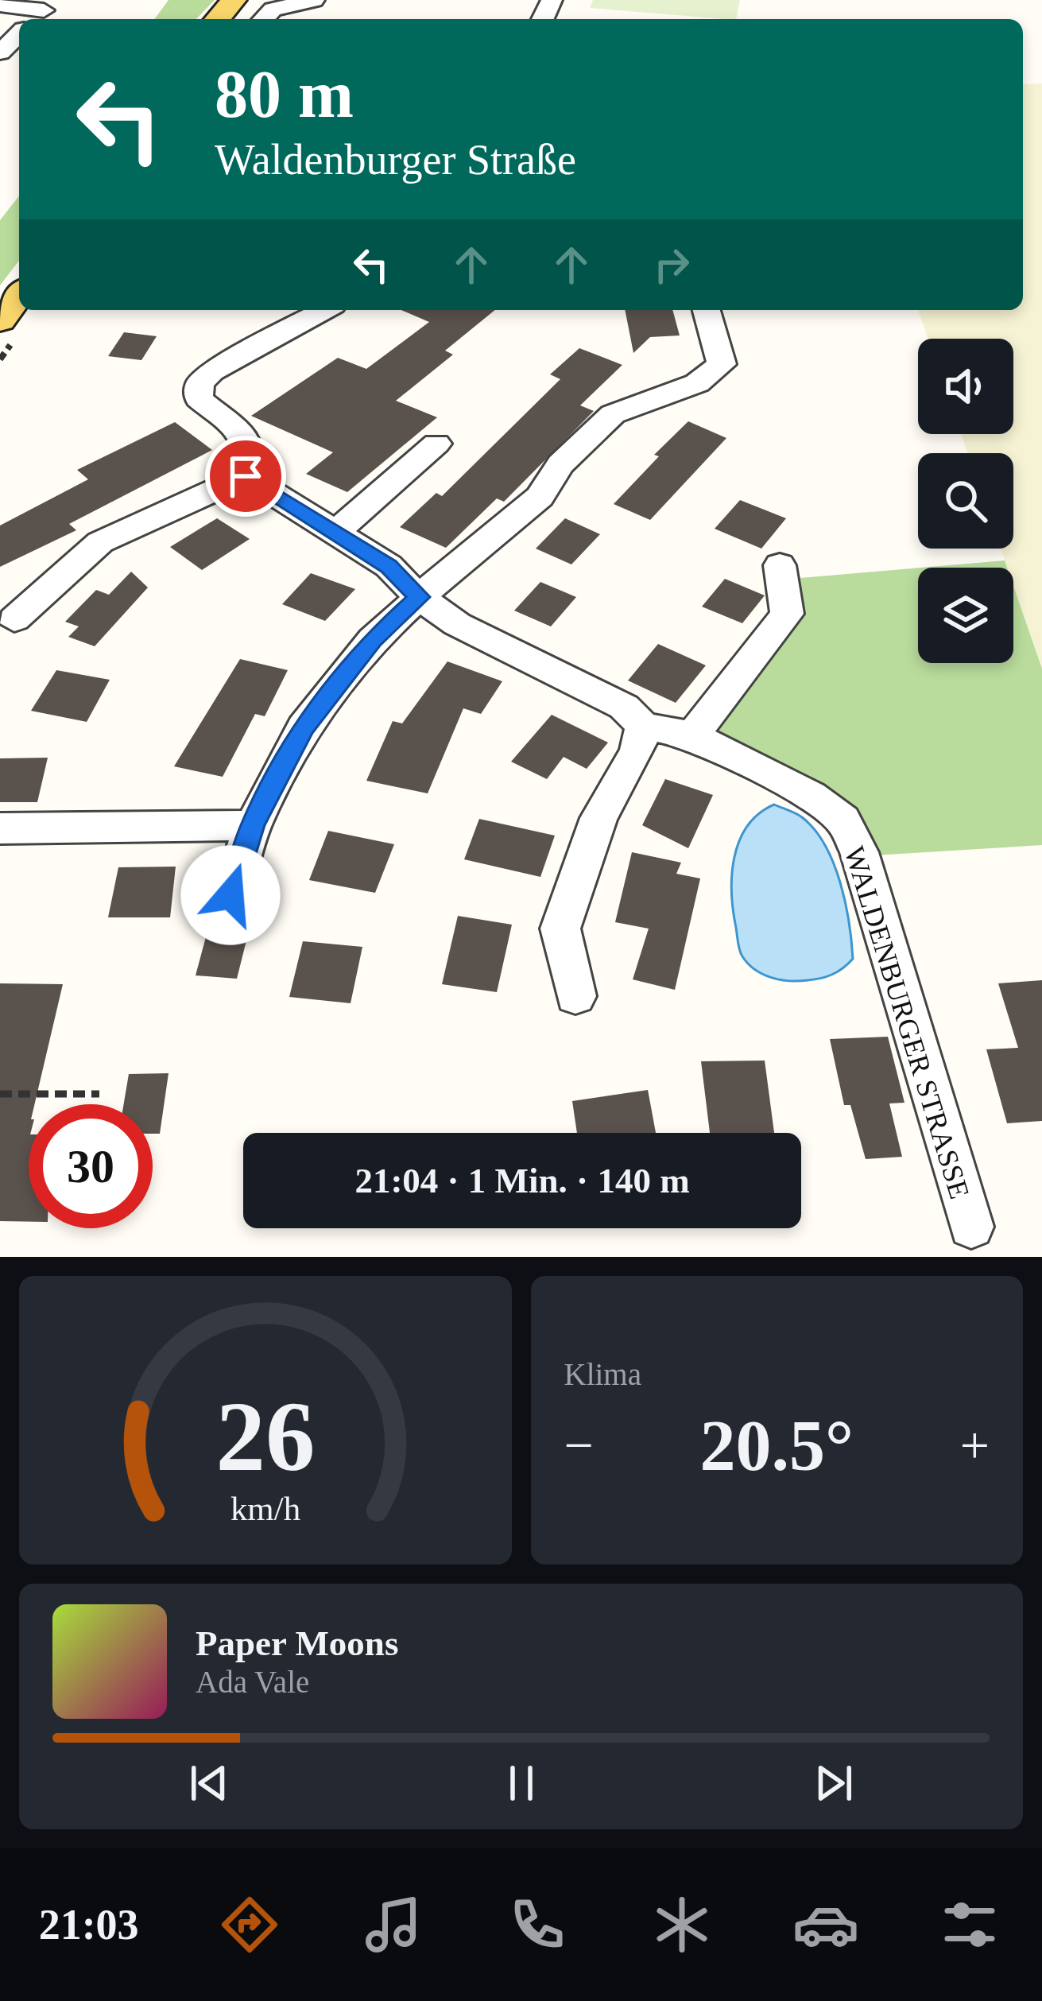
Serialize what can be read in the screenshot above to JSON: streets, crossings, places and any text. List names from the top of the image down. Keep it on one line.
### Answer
{"streets":{"street":["WALDENBURGER STRASSE"]},"page":{"turn":["80 m","Waldenburger Straße"],"limit":"30","trip":"21:04 · 1 Min. · 140 m","tile":"Klima","heat":["−","20.5°","+"],"song":["Paper Moons","Ada Vale"],"tabs":"21:03","gauge":["26","km/h"]}}
